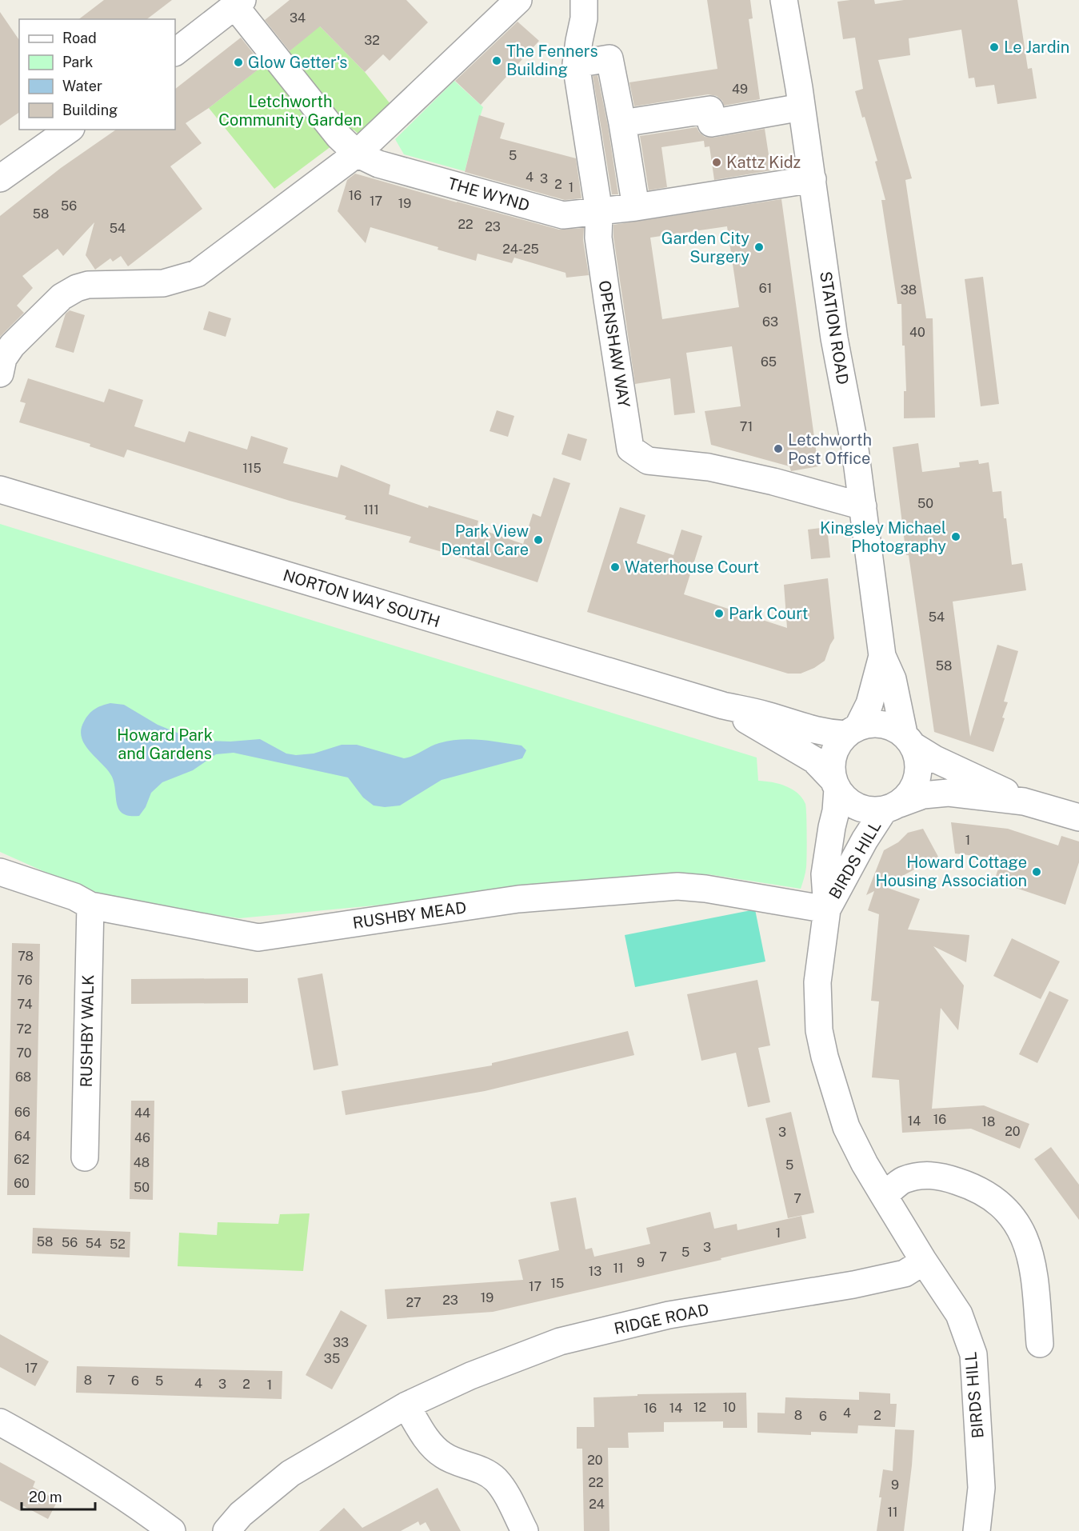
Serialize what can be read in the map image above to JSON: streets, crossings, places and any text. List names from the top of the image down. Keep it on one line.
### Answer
{"streets":{"street":["THE WYND","STATION ROAD","OPENSHAW WAY","NORTON WAY SOUTH","BIRDS HILL","RUSHBY MEAD","RUSHBY WALK","RIDGE ROAD"]},"crossings":[["THE WYND","STATION ROAD"],["THE WYND","OPENSHAW WAY"],["STATION ROAD","OPENSHAW WAY"],["STATION ROAD","NORTON WAY SOUTH"],["STATION ROAD","BIRDS HILL"],["NORTON WAY SOUTH","BIRDS HILL"],["BIRDS HILL","RUSHBY MEAD"],["BIRDS HILL","RIDGE ROAD"],["RUSHBY MEAD","RUSHBY WALK"]],"parks":["Letchworth Community Garden","Howard Park and Gardens"],"places":["Le Jardin","The Fenners Building","Glow Getter's","Kattz Kidz","Garden City Surgery","Letchworth Post Office","Kingsley Michael Photography","Park View Dental Care","Waterhouse Court","Park Court","Howard Cottage Housing Association"],"house_numbers":["34","32","49","5","4","3","2","1","16","17","19","56","58","22","23","54","24-25","61","38","63","40","65","71","115","50","111","54","58","1","78","76","74","72","70","68","66","44","16","14","18","20","3","64","46","62","48","5","60","50","7","1","58","56","54","52","3","5","7","9","11","13","15","17","19","23","27","33","35","17","8","7","6","5","4","3","2","1","12","10","16","14","4","8","2","6","20","22","9","24","11"],"legend":["Road","Park","Water","Building"],"scale_bar":"20 m"}
